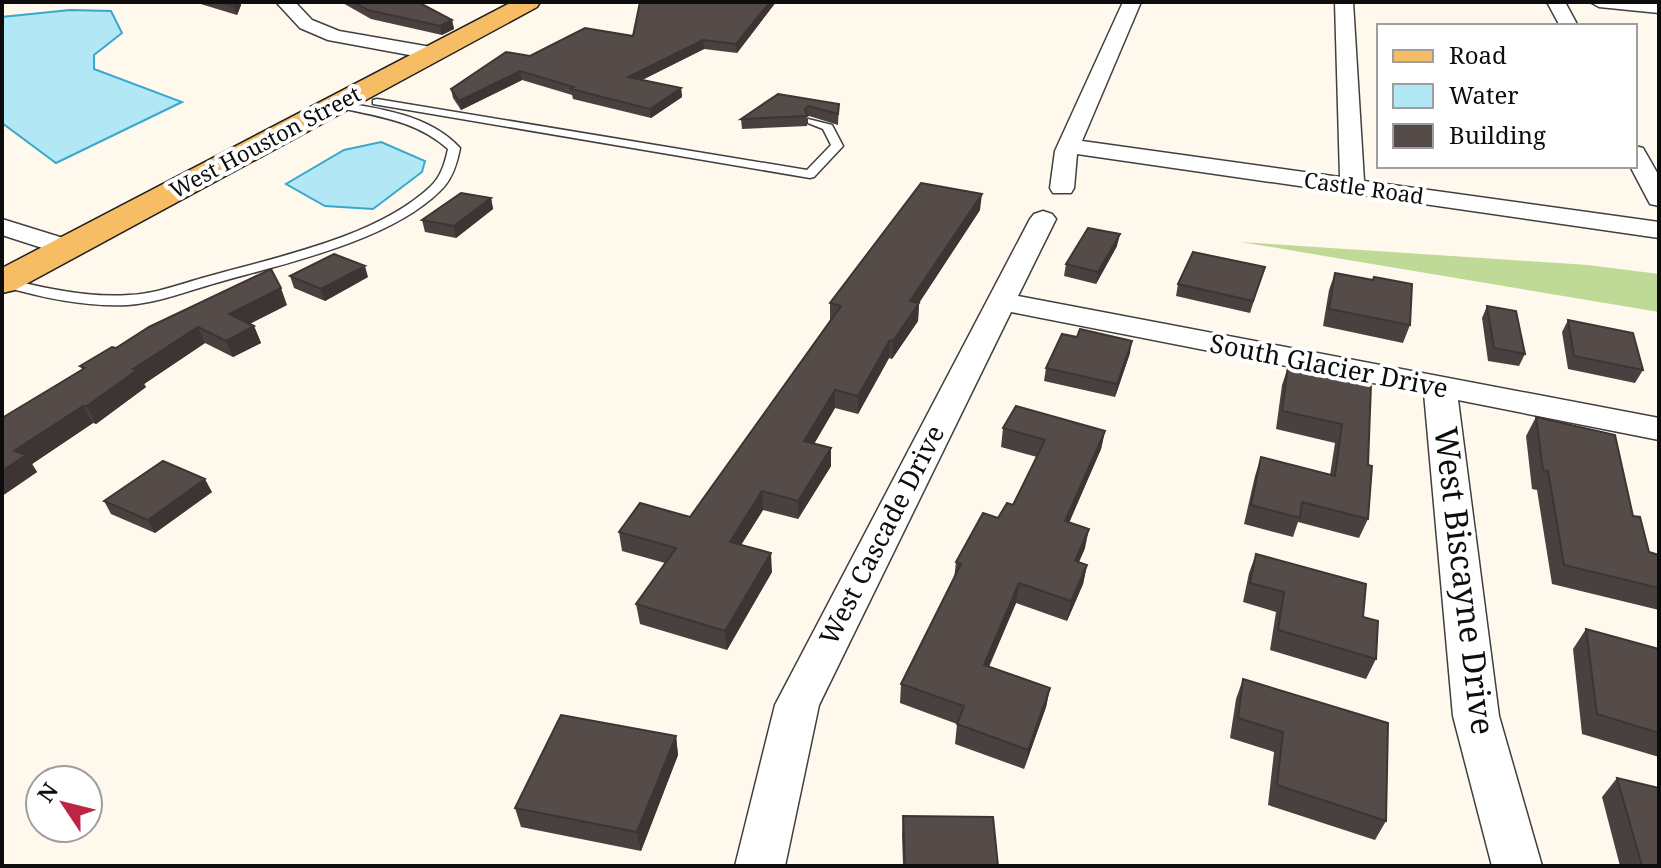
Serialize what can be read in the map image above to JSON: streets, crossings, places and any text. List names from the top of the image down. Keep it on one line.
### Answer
{"streets":{"main road":["West Houston Street"],"street":["Castle Road","South Glacier Drive","West Cascade Drive","West Biscayne Drive"]},"crossings":[["Castle Road","West Cascade Drive"],["South Glacier Drive","West Cascade Drive"],["South Glacier Drive","West Biscayne Drive"]],"legend":["Road","Water","Building"],"north":"top left"}
